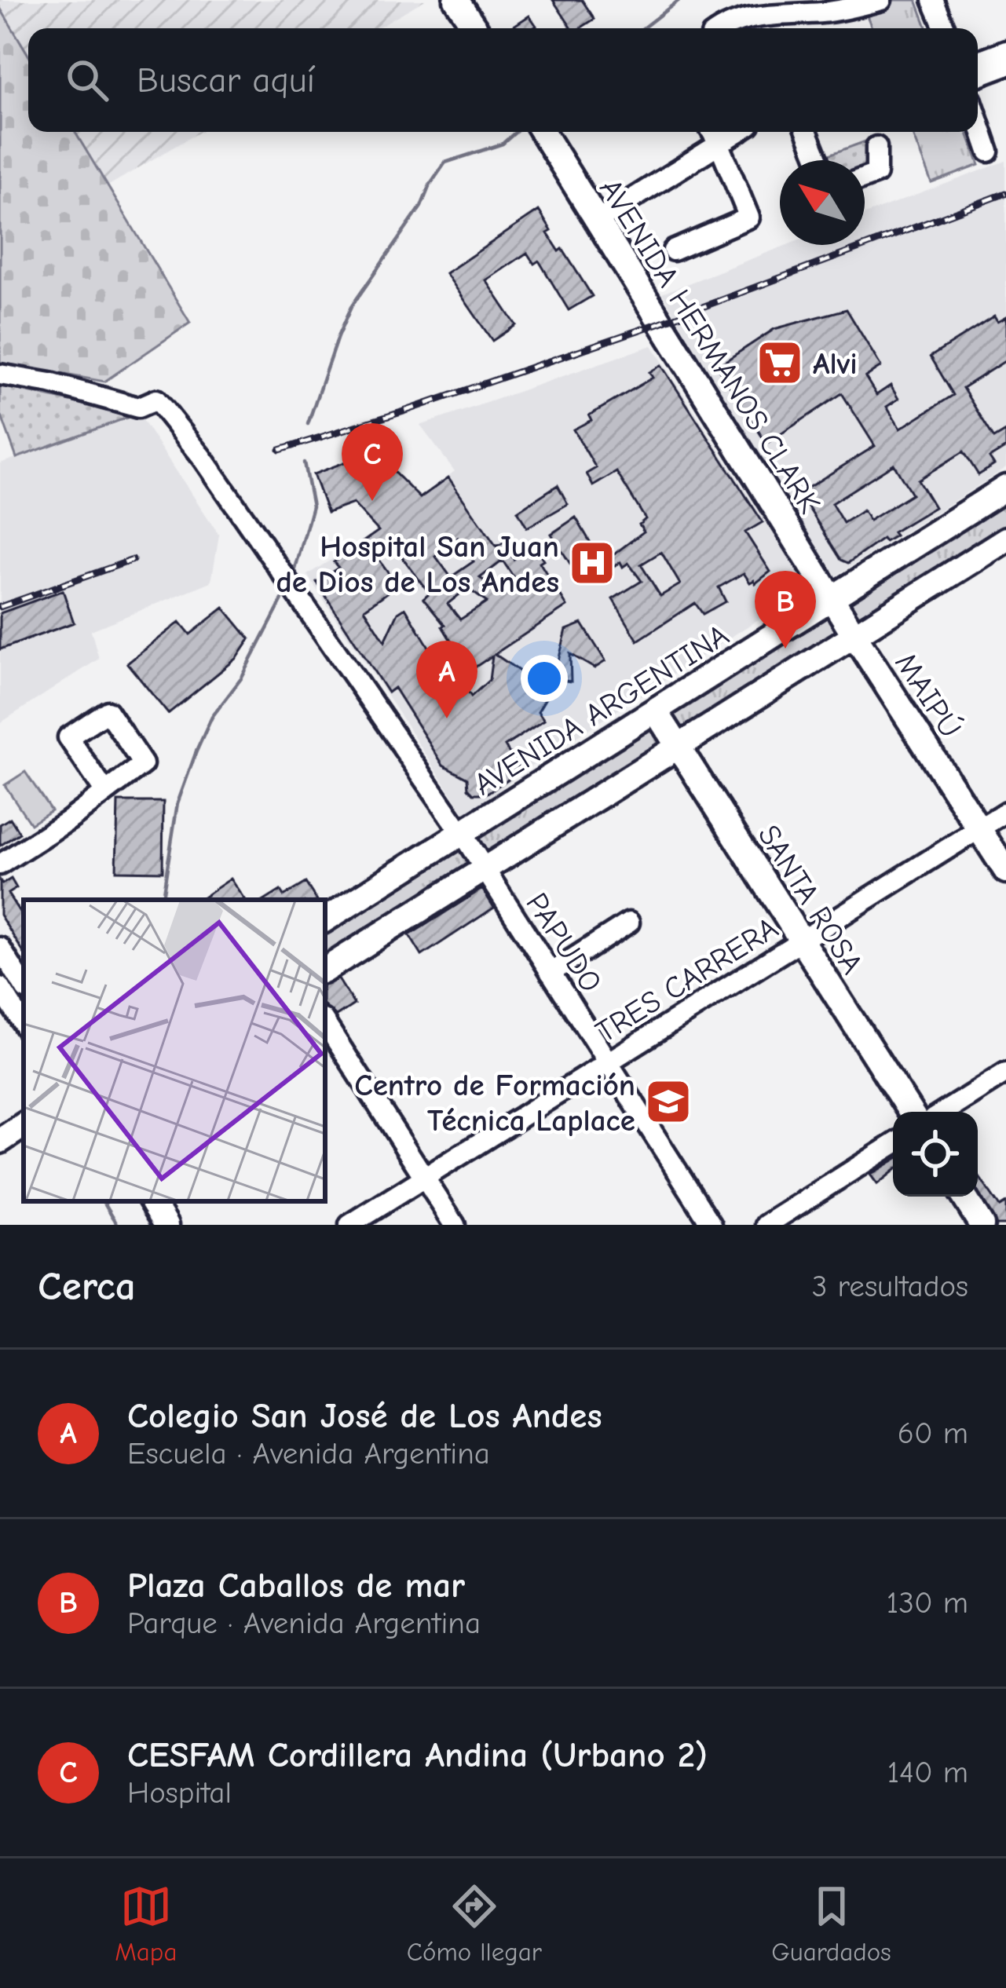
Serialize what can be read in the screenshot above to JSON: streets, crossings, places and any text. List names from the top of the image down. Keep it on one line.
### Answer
{"streets":{"main road":["AVENIDA HERMANOS CLARK","MAIPÚ","AVENIDA ARGENTINA","SANTA ROSA"],"street":["PAPUDO","TRES CARRERA"]},"crossings":[["AVENIDA HERMANOS CLARK","MAIPÚ"],["AVENIDA HERMANOS CLARK","AVENIDA ARGENTINA"],["MAIPÚ","AVENIDA ARGENTINA"],["MAIPÚ","TRES CARRERA"],["AVENIDA ARGENTINA","SANTA ROSA"],["AVENIDA ARGENTINA","PAPUDO"],["SANTA ROSA","TRES CARRERA"],["PAPUDO","TRES CARRERA"]],"places":{"supermarket":["Alvi"],"hospital":["Hospital San Juan de Dios de Los Andes"],"school or university":["Centro de Formación Técnica Laplace"]},"north":"top left","page":{"search":"Buscar aquí","pins":["C","B","A"],"heading":["Cerca","3 resultados"],"list":[{"mark":"A","name":"Colegio San José de Los Andes","note":"Escuela · Avenida Argentina","value":"60 m"},{"mark":"B","name":"Plaza Caballos de mar","note":"Parque · Avenida Argentina","value":"130 m"},{"mark":"C","name":"CESFAM Cordillera Andina (Urbano 2)","note":"Hospital","value":"140 m"}],"nav":["Mapa","Cómo llegar","Guardados"]}}
